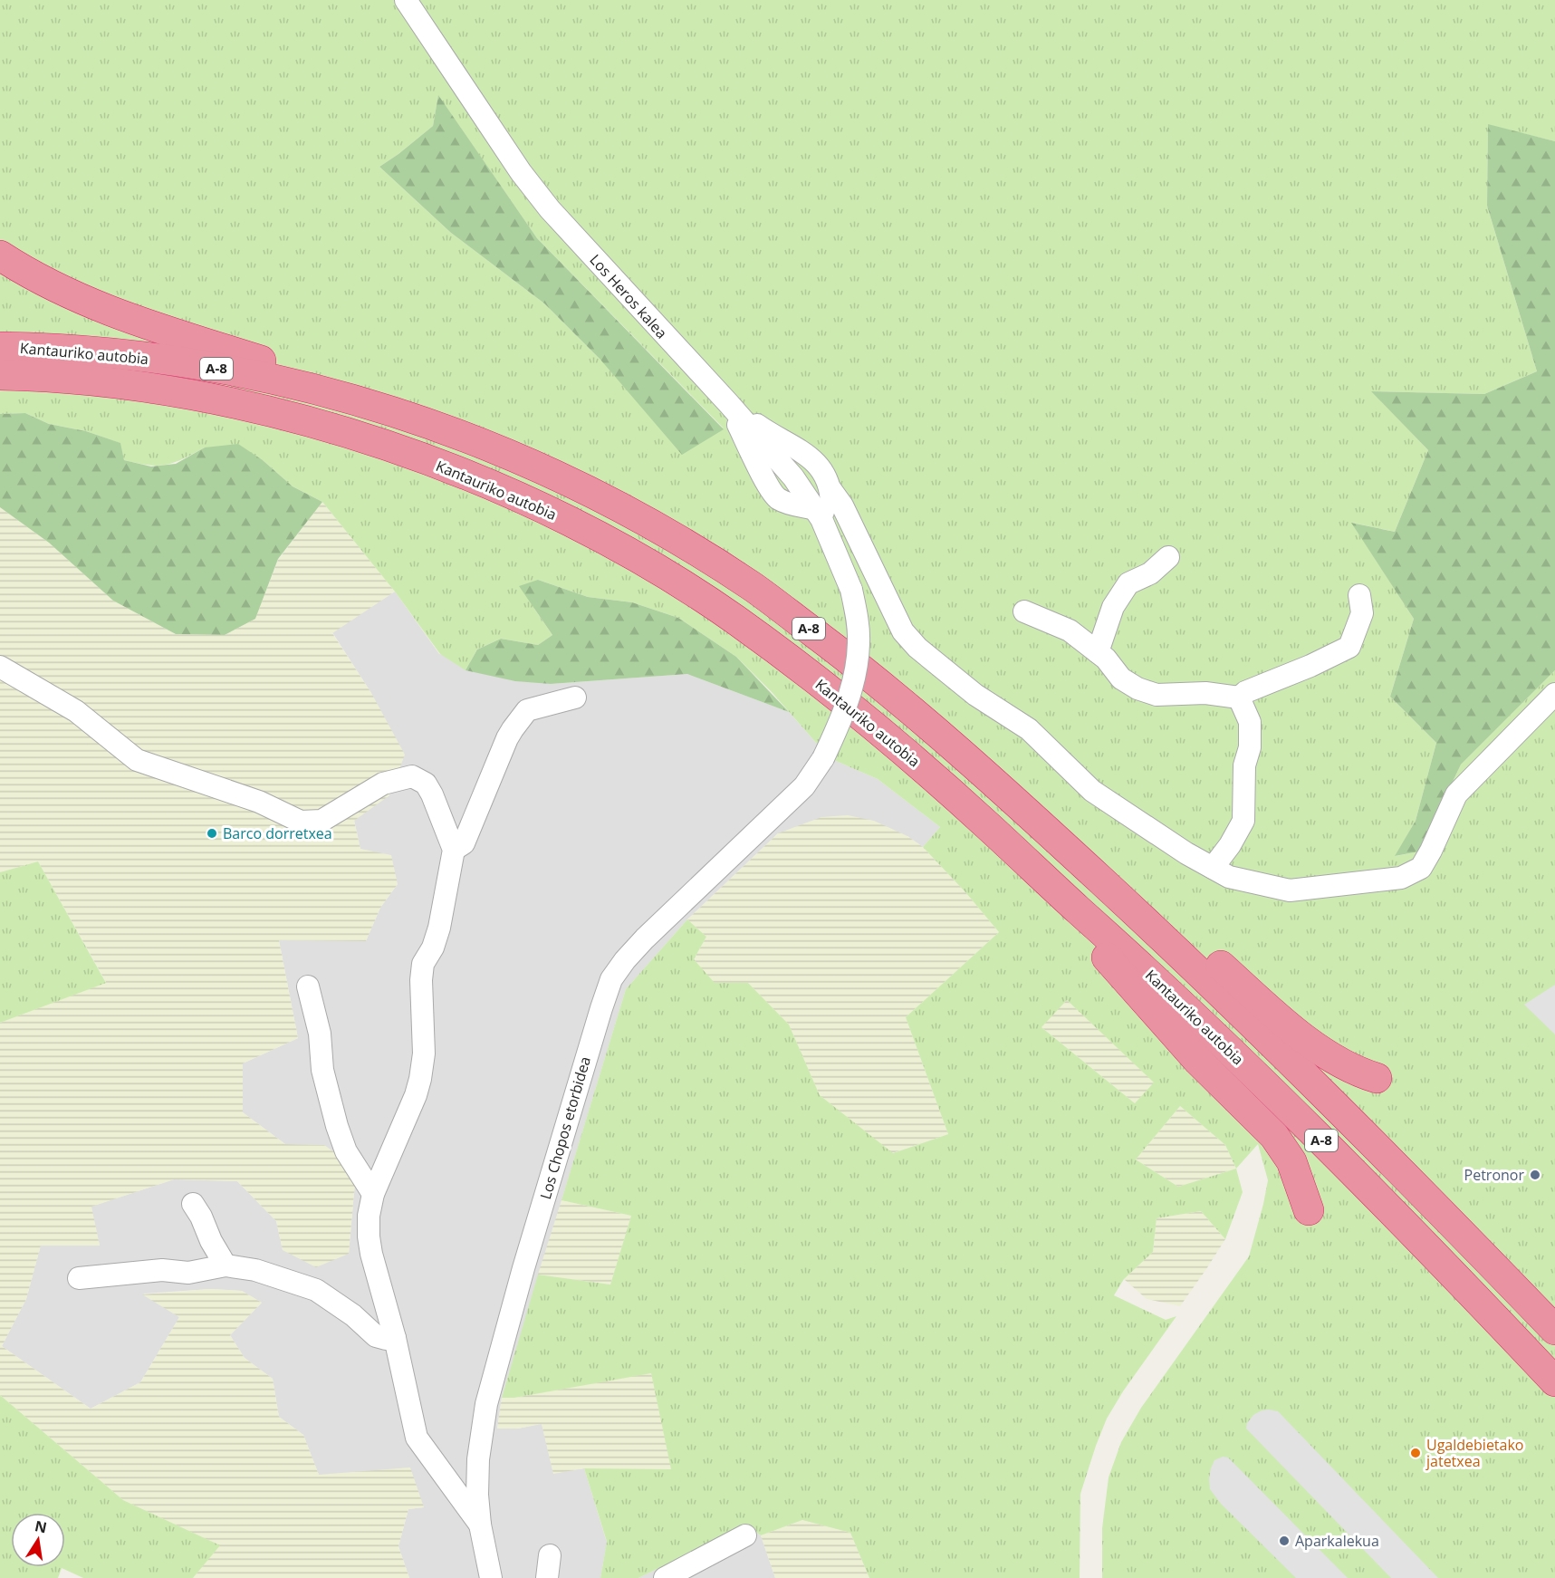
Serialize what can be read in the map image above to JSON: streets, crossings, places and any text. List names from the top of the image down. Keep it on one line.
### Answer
{"streets":{"highway":["Kantauriko autobia","A-8"],"street":["Los Heros kalea","Los Chopos etorbidea"]},"places":["Barco dorretxea","Petronor","Ugaldebietako jatetxea","Aparkalekua"],"north":"top"}
